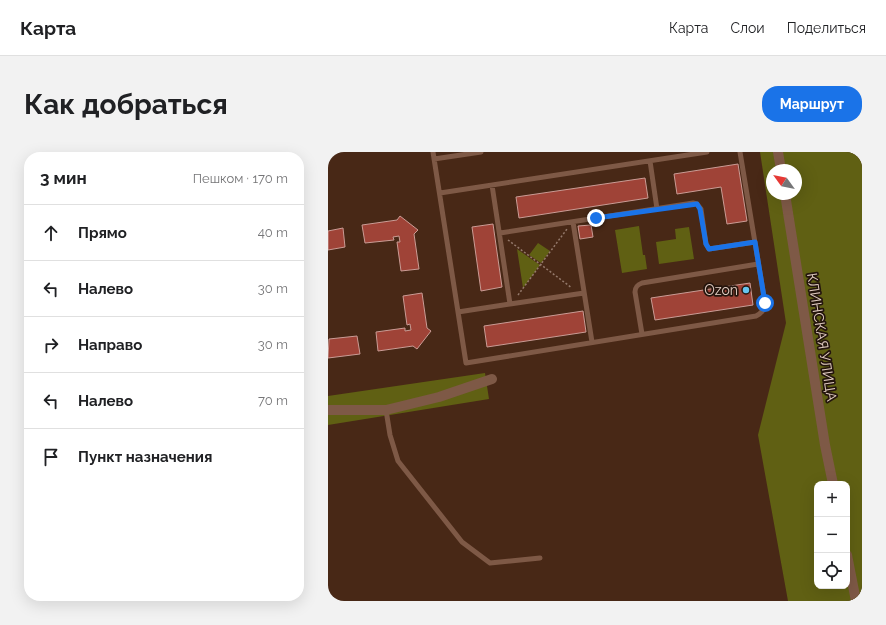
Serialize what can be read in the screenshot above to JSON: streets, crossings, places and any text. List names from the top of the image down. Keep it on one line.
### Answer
{"streets":{"street":["КЛИНСКАЯ УЛИЦА"]},"places":["Ozon"],"north":"top left","page":{"header":"Карта","nav":["Карта","Слои","Поделиться"],"buttons":"Маршрут","title":"Как добраться","heading":["3 мин","Пешком · 170 m"],"list":[["Прямо","40 m"],["Налево","30 m"],["Направо","30 m"],["Налево","70 m"],"Пункт назначения"],"map_buttons":["+","−"]}}
